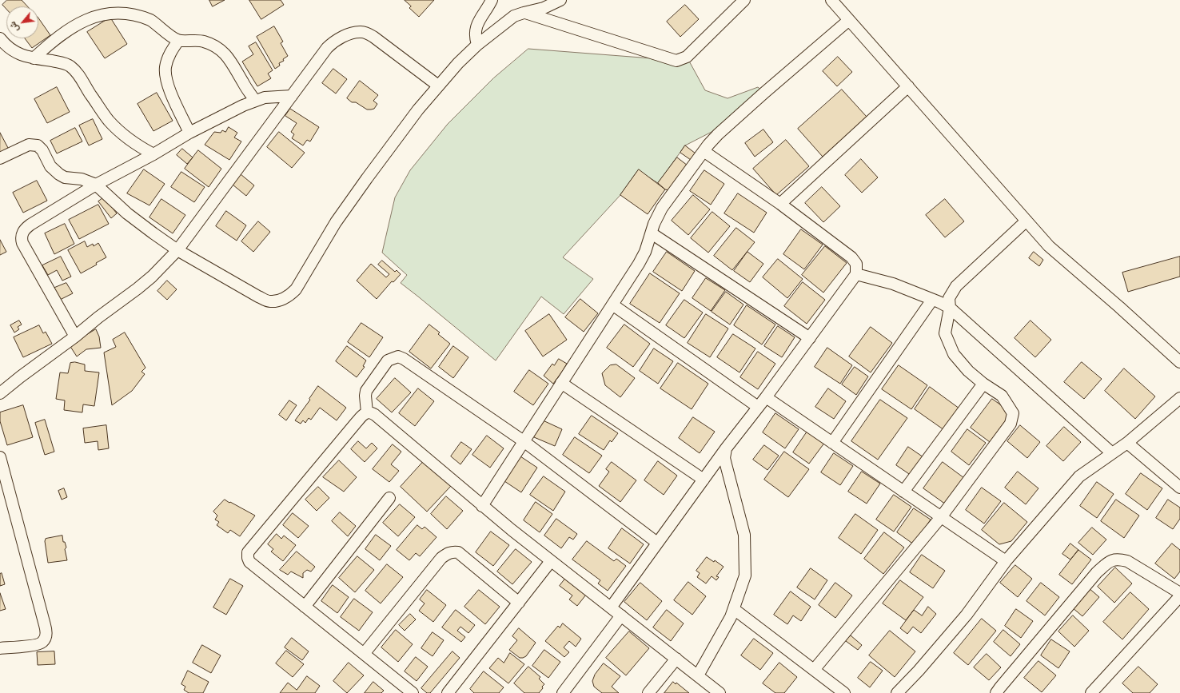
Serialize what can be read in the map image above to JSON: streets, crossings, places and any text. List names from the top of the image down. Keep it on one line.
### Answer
{"north":"bottom left"}
